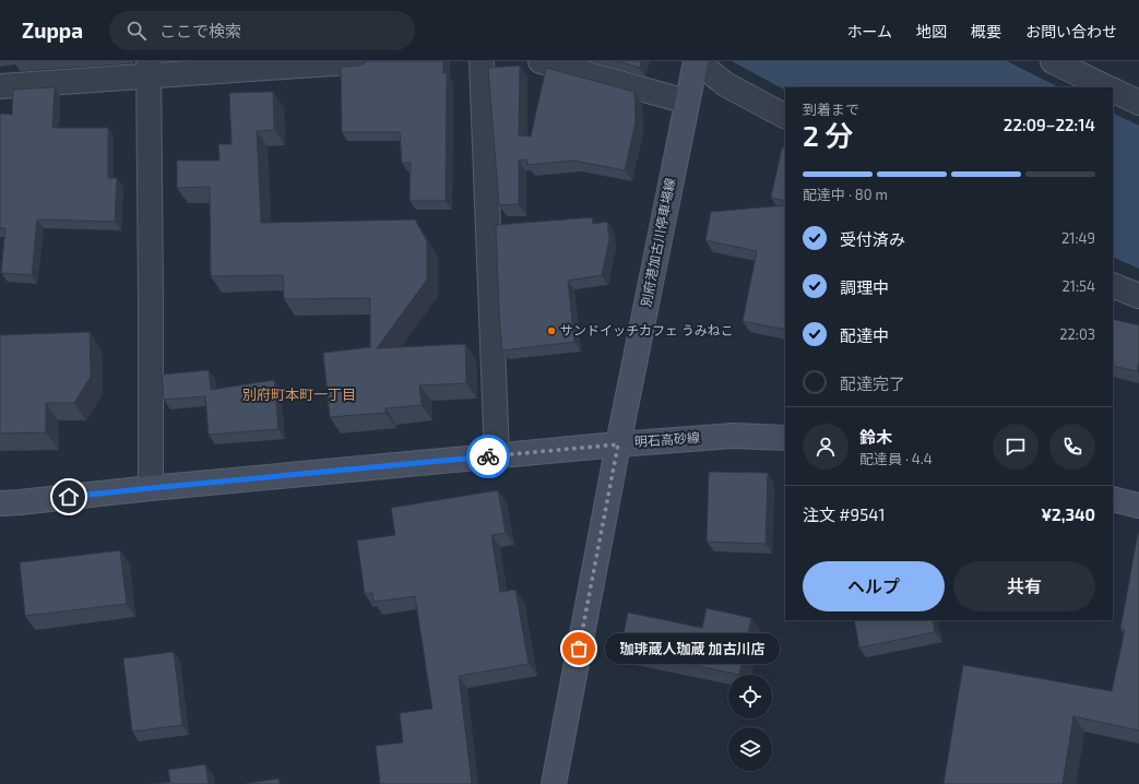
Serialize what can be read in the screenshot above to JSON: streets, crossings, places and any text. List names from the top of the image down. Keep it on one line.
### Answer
{"streets":{"main road":["別府港加古川停車場線","明石高砂線"]},"crossings":[["別府港加古川停車場線","明石高砂線"]],"districts":["別府町本町一丁目"],"places":["サンドイッチカフェ うみねこ","珈琲蔵人珈蔵 加古川店"],"page":{"header":"Zuppa","search":"ここで検索","nav":["ホーム","地図","概要","お問い合わせ"],"heading":["2 分","到着まで","22:09–22:14"],"panel":["鈴木","配達員 · 4.4","注文 #9541","¥2,340"],"bar":"配達中 · 80 m","list":[["受付済み","21:49"],["調理中","21:54"],["配達中","22:03"],"配達完了"],"buttons":["ヘルプ","共有"],"bubble":"珈琲蔵人珈蔵 加古川店"}}
